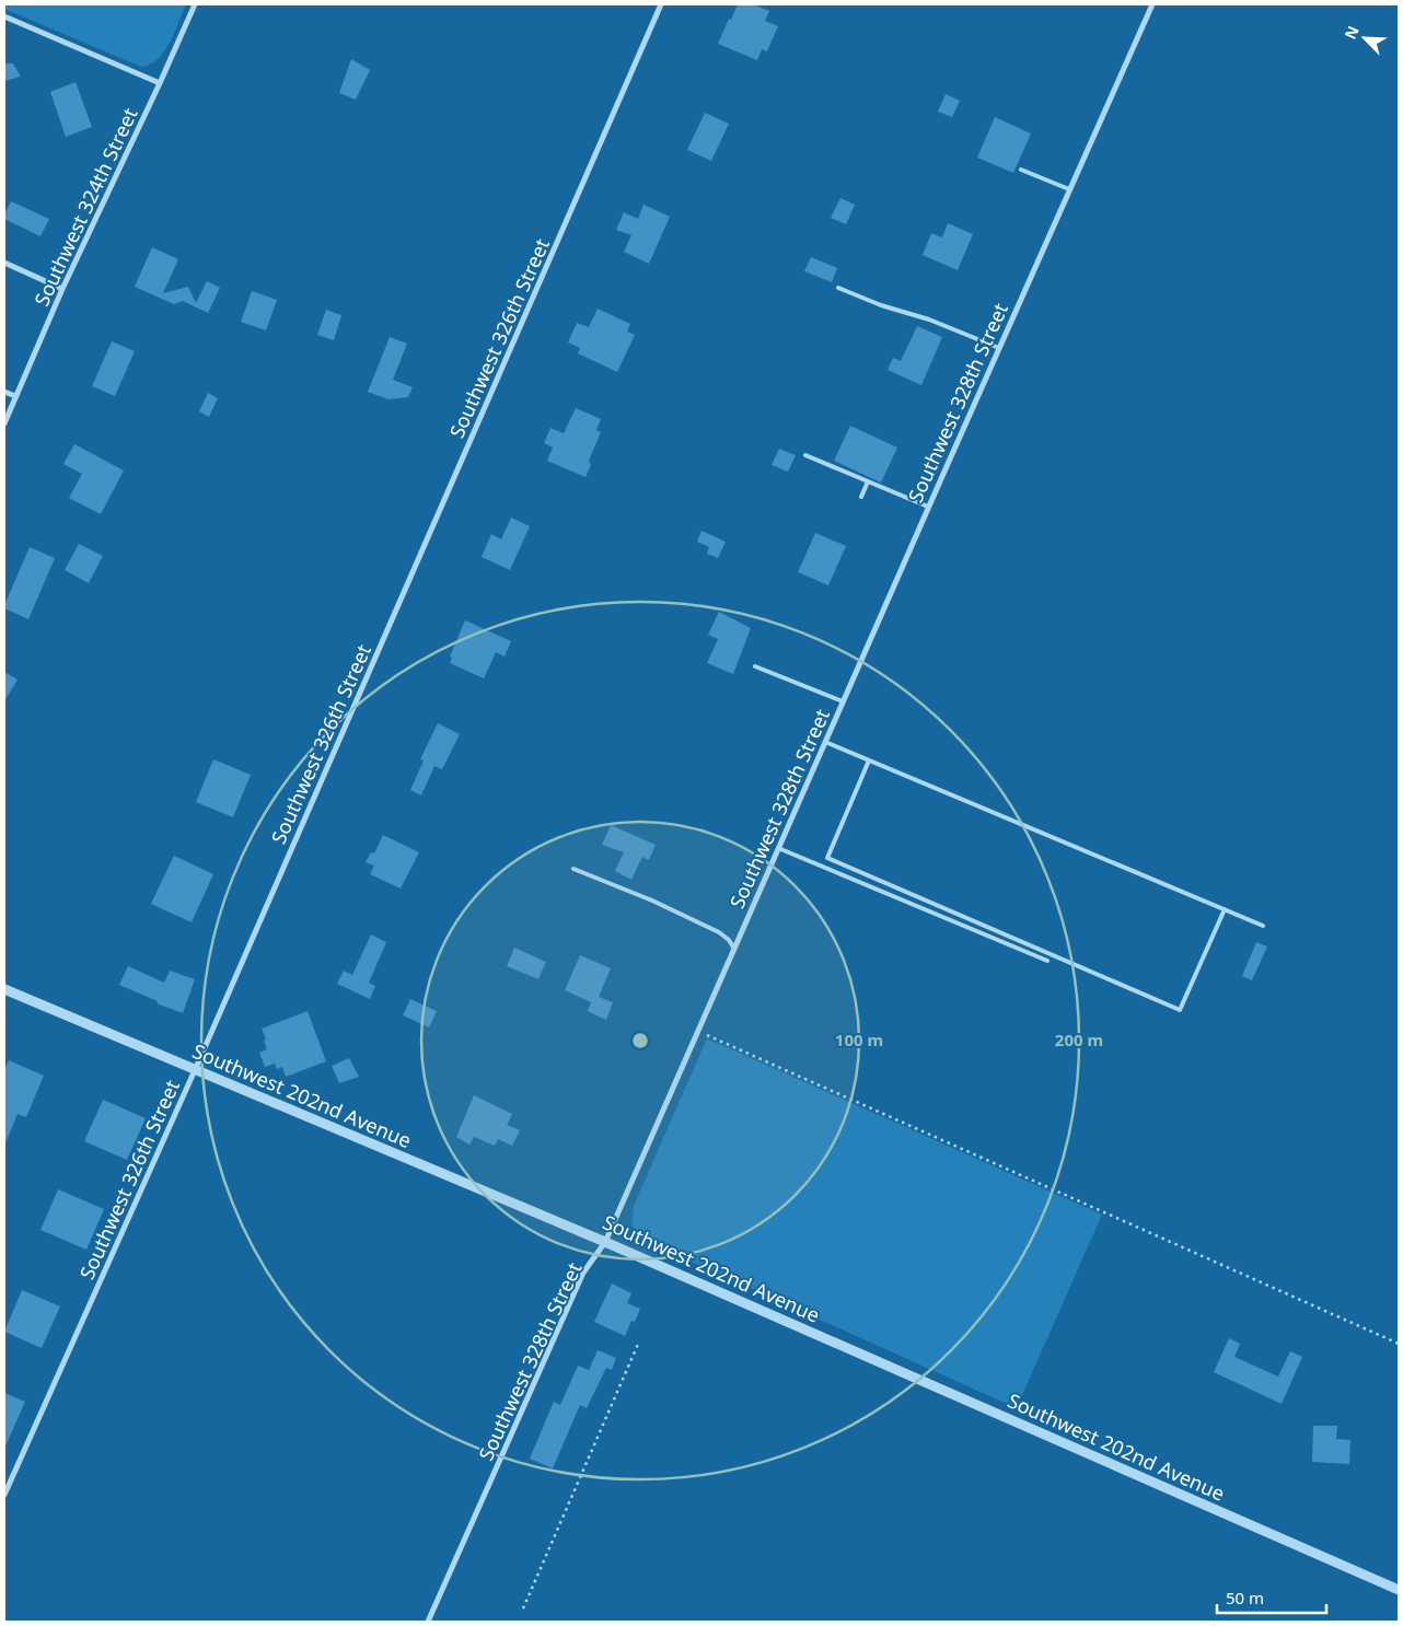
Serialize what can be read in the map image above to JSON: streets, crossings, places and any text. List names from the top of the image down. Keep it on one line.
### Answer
{"streets":{"street":["Southwest 324th Street","Southwest 326th Street","Southwest 328th Street","Southwest 202nd Avenue"]},"crossings":[["Southwest 326th Street","Southwest 202nd Avenue"],["Southwest 328th Street","Southwest 202nd Avenue"]],"scale_bar":"50 m","north":"top left","rings":["100 m","200 m"]}
